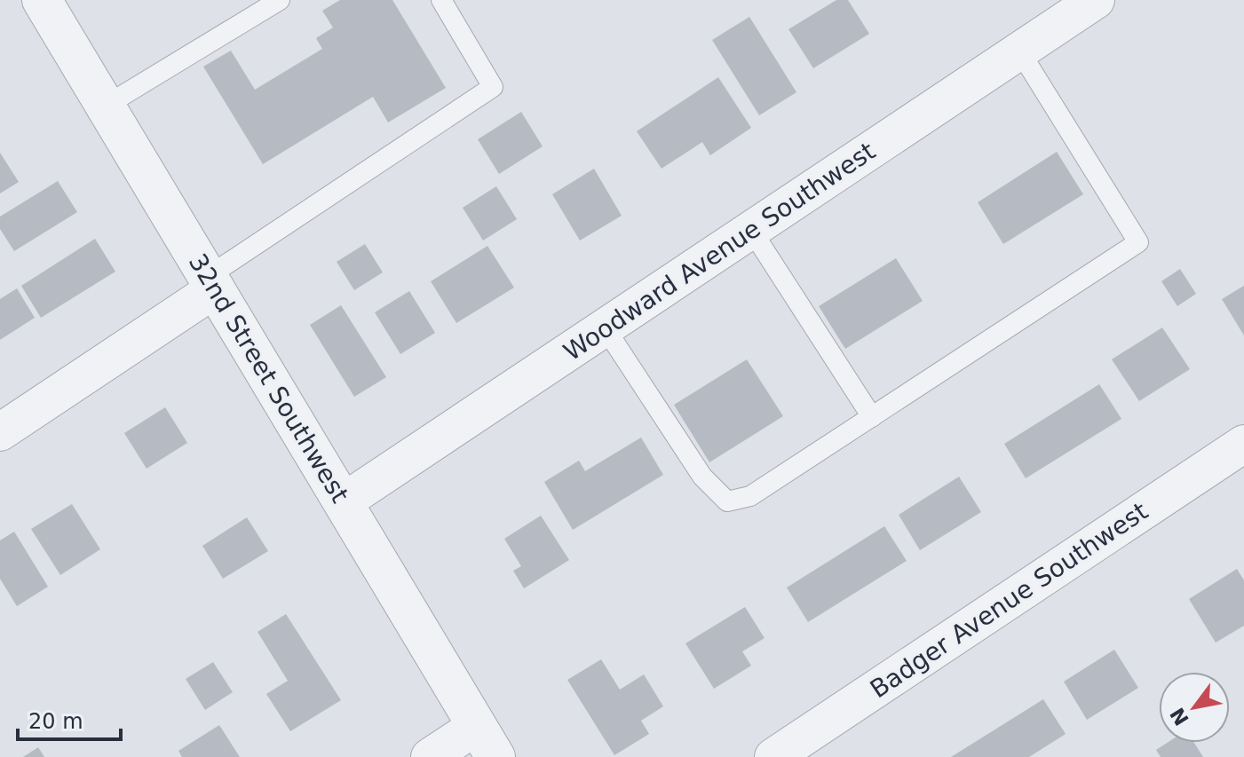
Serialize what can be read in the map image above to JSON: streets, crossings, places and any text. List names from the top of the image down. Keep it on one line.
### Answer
{"streets":{"street":["Woodward Avenue Southwest","32nd Street Southwest","Badger Avenue Southwest"]},"crossings":[["Woodward Avenue Southwest","32nd Street Southwest"]],"scale_bar":"20 m","north":"bottom left"}
